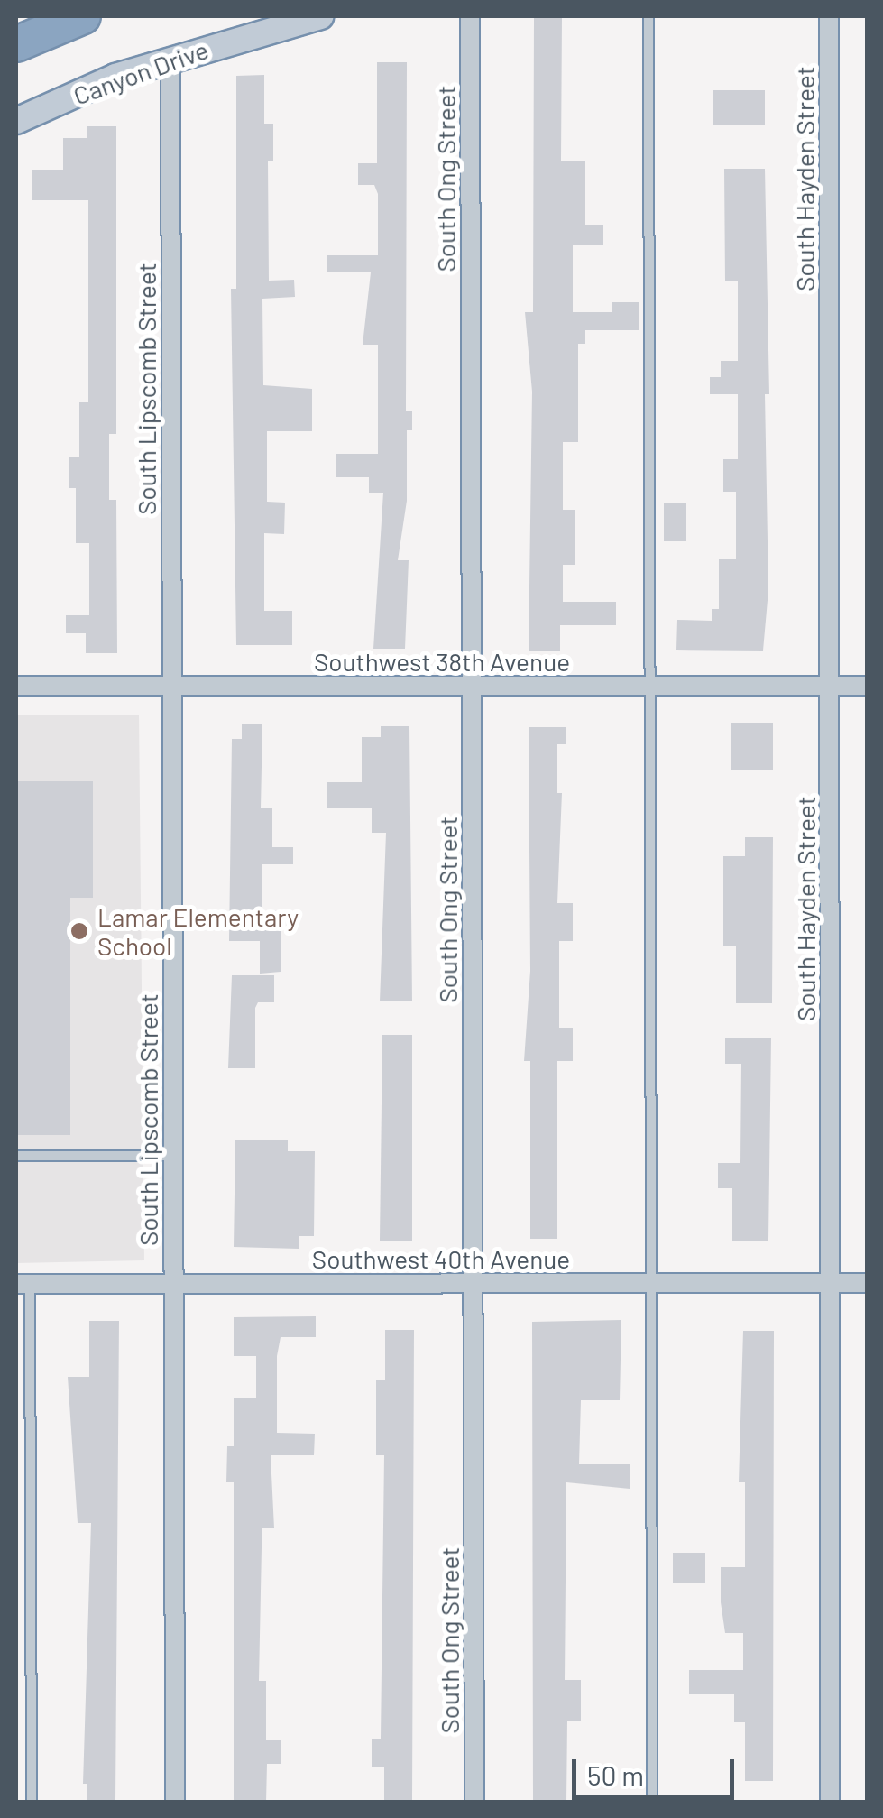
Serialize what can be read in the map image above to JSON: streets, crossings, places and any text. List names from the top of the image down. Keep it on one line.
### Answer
{"streets":{"main road":["Canyon Drive"],"street":["South Ong Street","South Hayden Street","South Lipscomb Street","Southwest 38th Avenue","Southwest 40th Avenue"]},"crossings":[["Canyon Drive","South Lipscomb Street"],["South Ong Street","Southwest 38th Avenue"],["South Ong Street","Southwest 40th Avenue"],["South Hayden Street","Southwest 38th Avenue"],["South Hayden Street","Southwest 40th Avenue"],["South Lipscomb Street","Southwest 38th Avenue"],["South Lipscomb Street","Southwest 40th Avenue"]],"places":["Lamar Elementary School"],"scale_bar":"50 m"}
